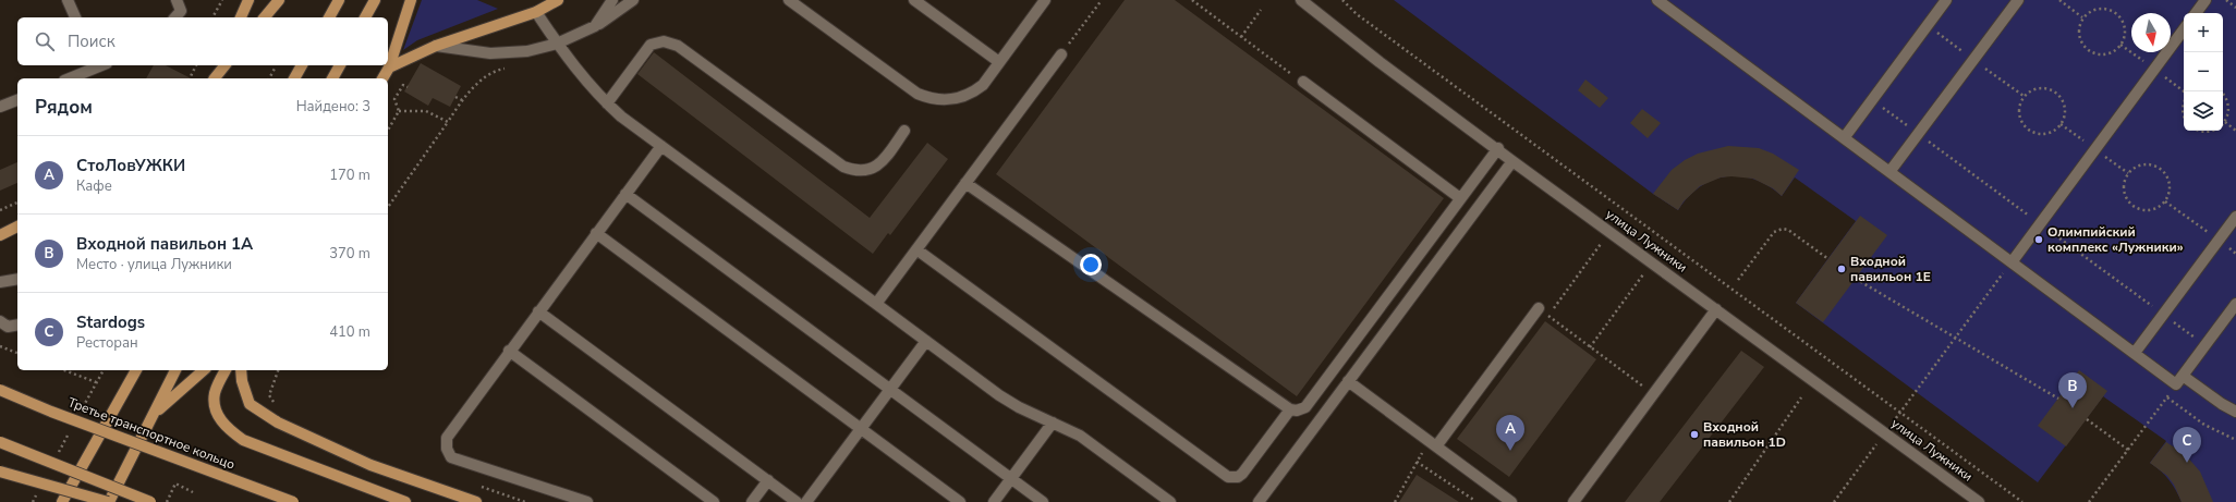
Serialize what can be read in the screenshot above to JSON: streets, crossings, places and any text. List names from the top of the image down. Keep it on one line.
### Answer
{"streets":{"main road":["Третье транспортное кольцо"],"street":["улица Лужники"]},"places":["Олимпийский комплекс «Лужники»","Входной павильон 1E","Входной павильон 1D"],"north":"bottom","page":{"map_buttons":["+","−"],"search":"Поиск","heading":["Рядом","Найдено: 3"],"list":[{"mark":"A","name":"СтоЛовУЖКИ","note":"Кафе","value":"170 m"},{"mark":"B","name":"Входной павильон 1A","note":"Место · улица Лужники","value":"370 m"},{"mark":"C","name":"Stardogs","note":"Ресторан","value":"410 m"}],"pins":["B","A","C"]}}
